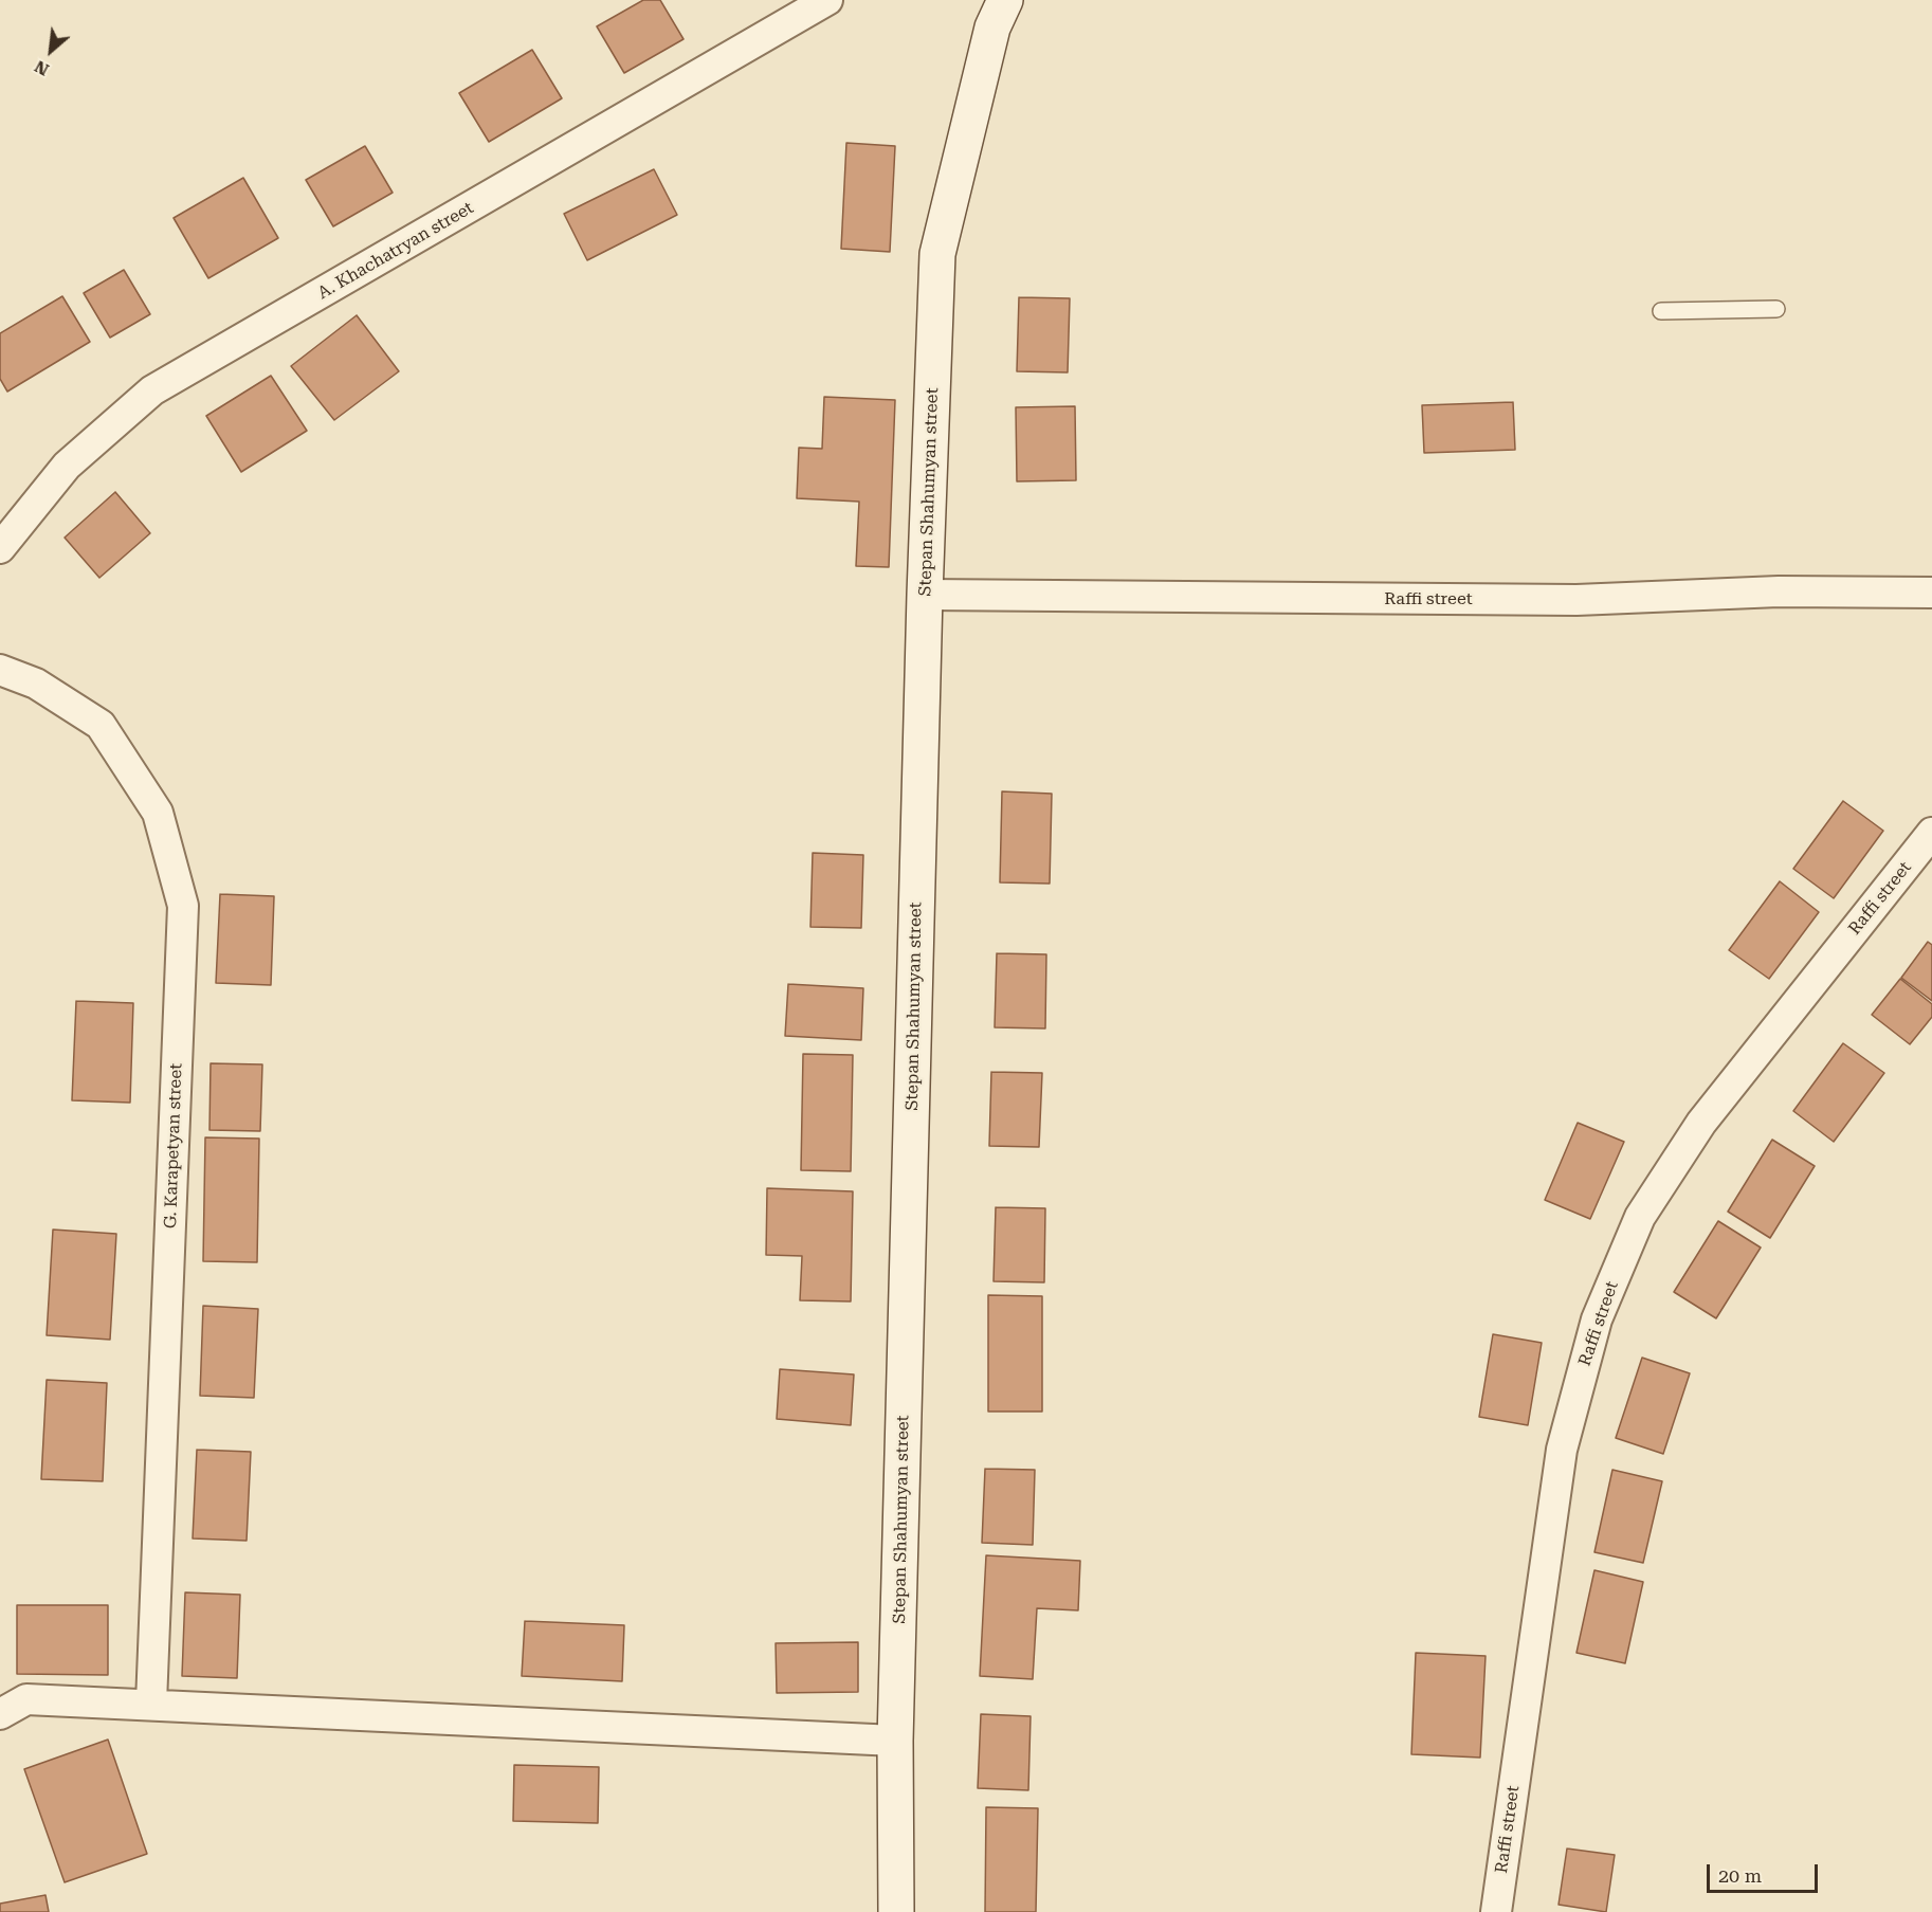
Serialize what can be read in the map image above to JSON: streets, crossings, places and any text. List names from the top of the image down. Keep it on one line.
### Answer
{"streets":{"main road":["Stepan Shahumyan street"],"street":["A. Khachatryan street","Raffi street","G. Karapetyan street"]},"crossings":[["Stepan Shahumyan street","Raffi street"]],"scale_bar":"20 m","north":"bottom left"}
